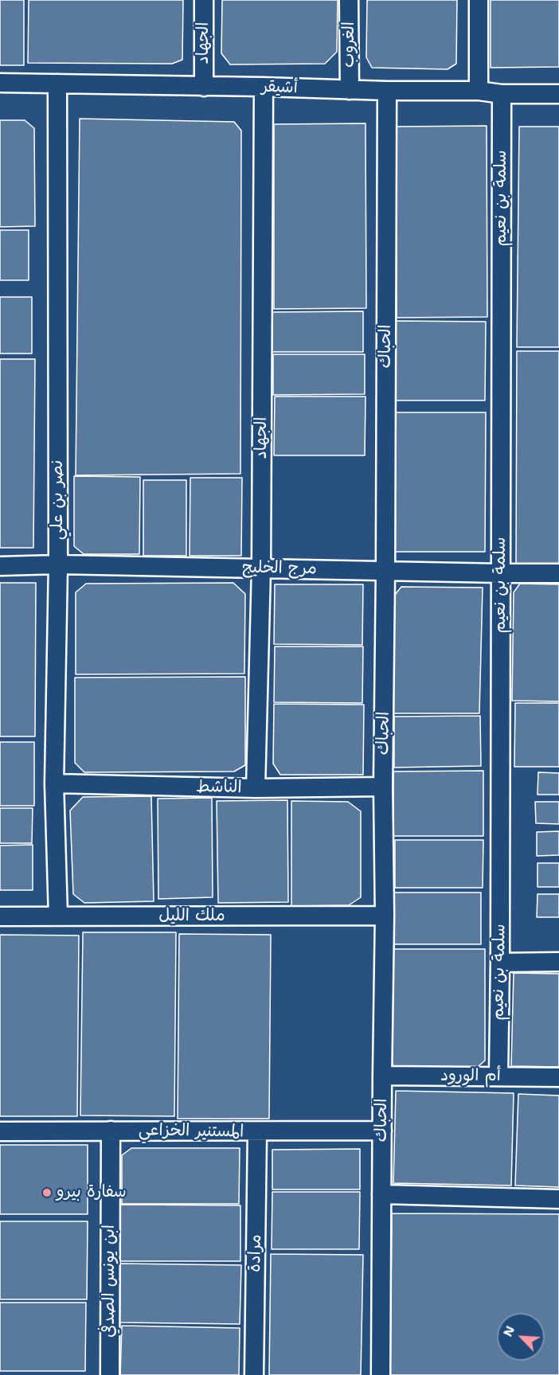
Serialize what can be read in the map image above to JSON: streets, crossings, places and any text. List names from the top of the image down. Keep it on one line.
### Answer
{"streets":{"street":["الجهاد","الغروب","أشيقر","سلمة بن نعيم","الحباك","نصر بن علي","مرج الخليج","الناشط","ملك الليل","أم الورود","المستنير الخزاعي","مرادة","ابن يونس الصدفي"]},"crossings":[["الجهاد","أشيقر"],["الجهاد","مرج الخليج"],["الجهاد","الناشط"],["الغروب","أشيقر"],["أشيقر","سلمة بن نعيم"],["أشيقر","الحباك"],["أشيقر","نصر بن علي"],["سلمة بن نعيم","مرج الخليج"],["سلمة بن نعيم","أم الورود"],["الحباك","مرج الخليج"],["الحباك","الناشط"],["الحباك","ملك الليل"],["الحباك","أم الورود"],["الحباك","المستنير الخزاعي"],["نصر بن علي","مرج الخليج"],["نصر بن علي","الناشط"],["نصر بن علي","ملك الليل"],["المستنير الخزاعي","مرادة"],["المستنير الخزاعي","ابن يونس الصدفي"]],"places":["سفارة بيرو"],"north":"top left"}
